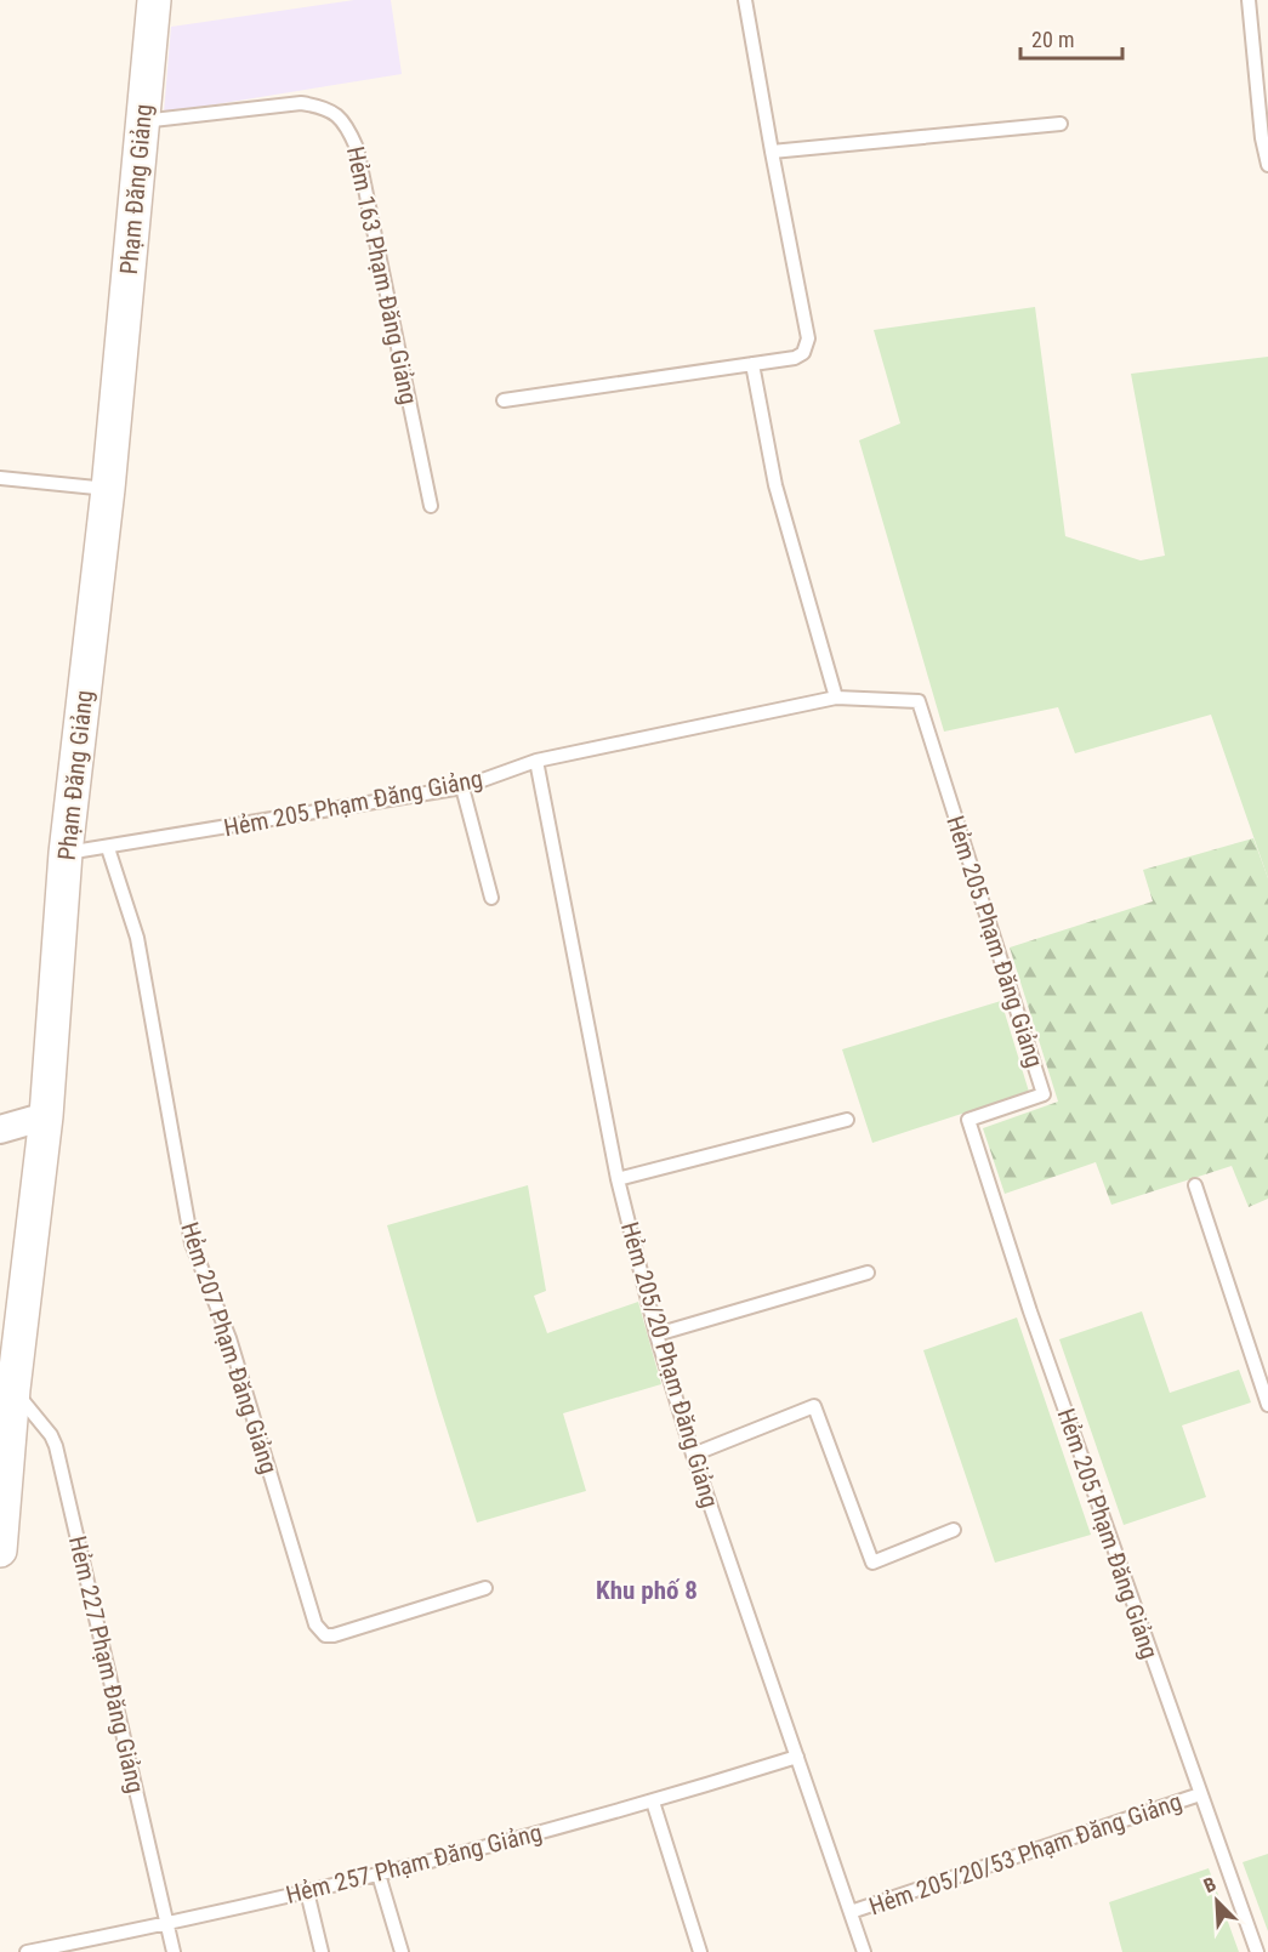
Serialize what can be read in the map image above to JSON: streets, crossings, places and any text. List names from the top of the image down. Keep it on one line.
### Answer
{"streets":{"street":["Phạm Đăng Giảng"],"lane":["Hẻm 163 Phạm Đăng Giảng","Hẻm 205 Phạm Đăng Giảng","Hẻm 207 Phạm Đăng Giảng","Hẻm 205/20 Phạm Đăng Giảng","Hẻm 227 Phạm Đăng Giảng","Hẻm 205/20/53 Phạm Đăng Giảng","Hẻm 257 Phạm Đăng Giảng"]},"crossings":[["Phạm Đăng Giảng","Hẻm 163 Phạm Đăng Giảng"],["Phạm Đăng Giảng","Hẻm 205 Phạm Đăng Giảng"],["Phạm Đăng Giảng","Hẻm 227 Phạm Đăng Giảng"],["Hẻm 205 Phạm Đăng Giảng","Hẻm 207 Phạm Đăng Giảng"],["Hẻm 205 Phạm Đăng Giảng","Hẻm 205/20 Phạm Đăng Giảng"],["Hẻm 205 Phạm Đăng Giảng","Hẻm 205/20/53 Phạm Đăng Giảng"],["Hẻm 205/20 Phạm Đăng Giảng","Hẻm 205/20/53 Phạm Đăng Giảng"],["Hẻm 205/20 Phạm Đăng Giảng","Hẻm 257 Phạm Đăng Giảng"],["Hẻm 227 Phạm Đăng Giảng","Hẻm 257 Phạm Đăng Giảng"]],"districts":["Khu phố 8"],"scale_bar":"20 m","north":"top left"}
